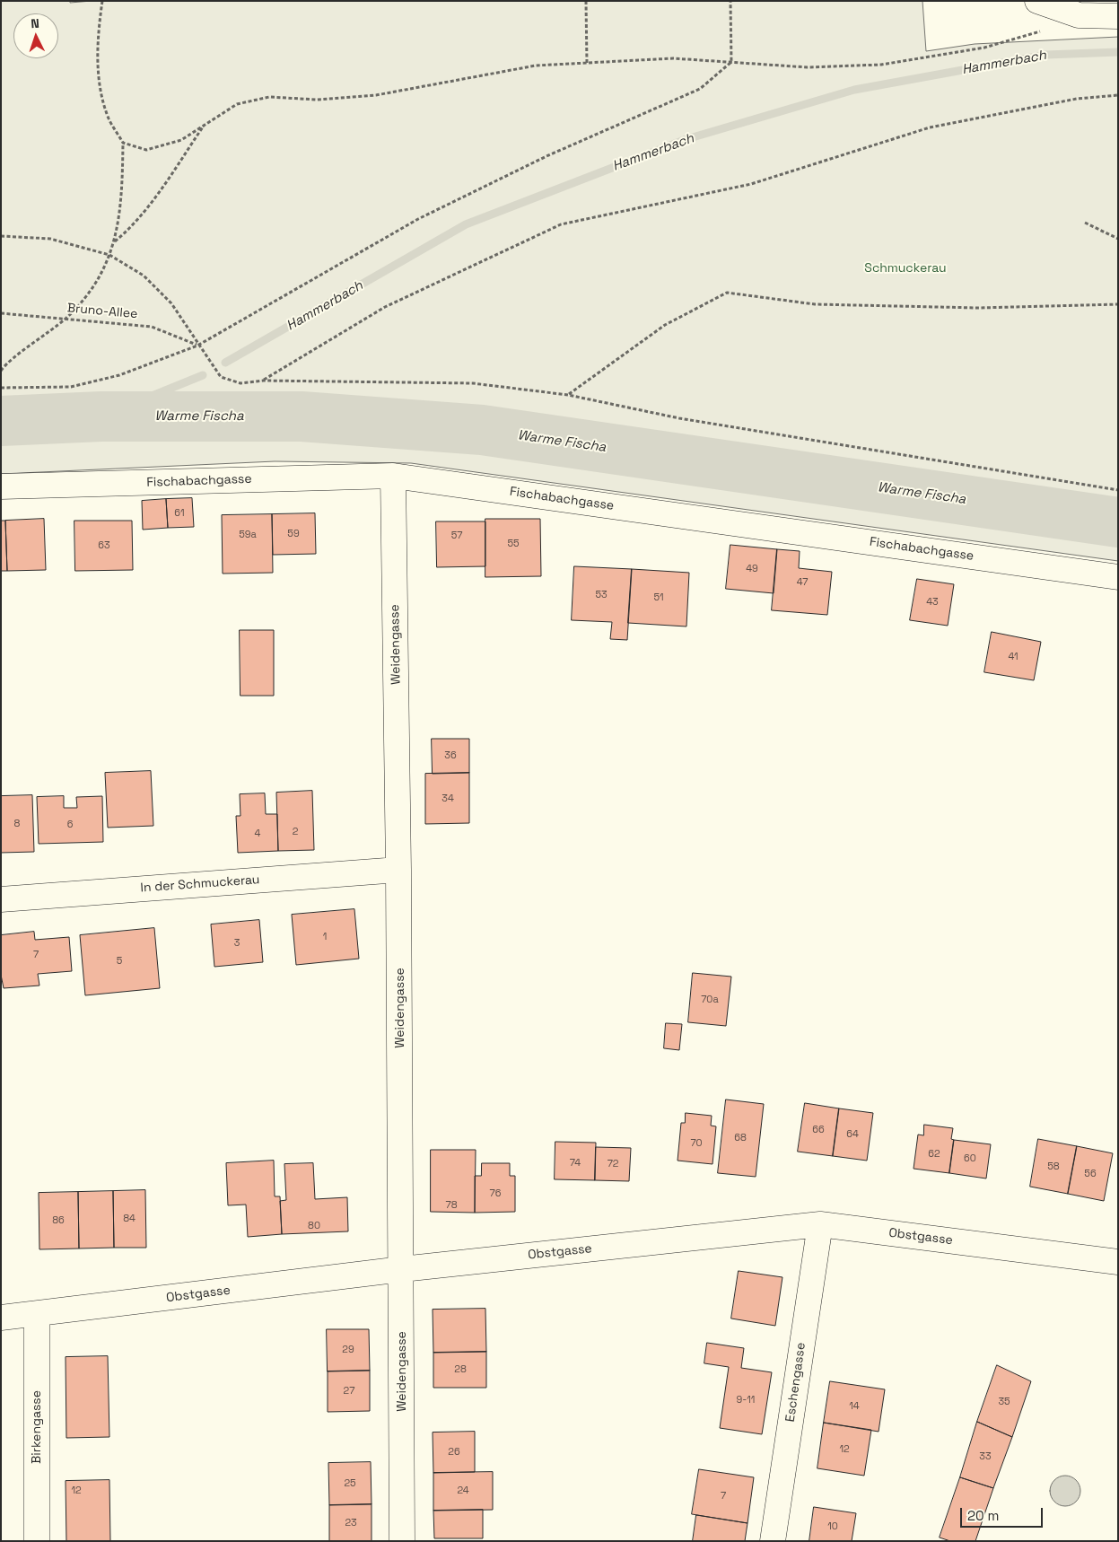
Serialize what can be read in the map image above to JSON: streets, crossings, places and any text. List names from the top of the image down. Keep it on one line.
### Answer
{"streets":{"street":["Fischabachgasse","Weidengasse","In der Schmuckerau","Obstgasse","Eschengasse","Birkengasse"],"path":["Bruno-Allee"]},"crossings":[["Fischabachgasse","Weidengasse"],["Weidengasse","In der Schmuckerau"],["Weidengasse","Obstgasse"],["Obstgasse","Eschengasse"],["Obstgasse","Birkengasse"]],"water":["Hammerbach","Warme Fischa"],"parks":["Schmuckerau"],"house_numbers":["61","59","59a","57","55","63","49","47","53","51","43","41","36","34","8","6","2","4","1","3","7","5","70a","66","64","68","70","62","60","74","72","58","56","76","78","84","86","80","29","28","27","9-11","35","14","12","26","33","25","12","24","7","23","10"],"scale_bar":"20 m","north":"top"}
